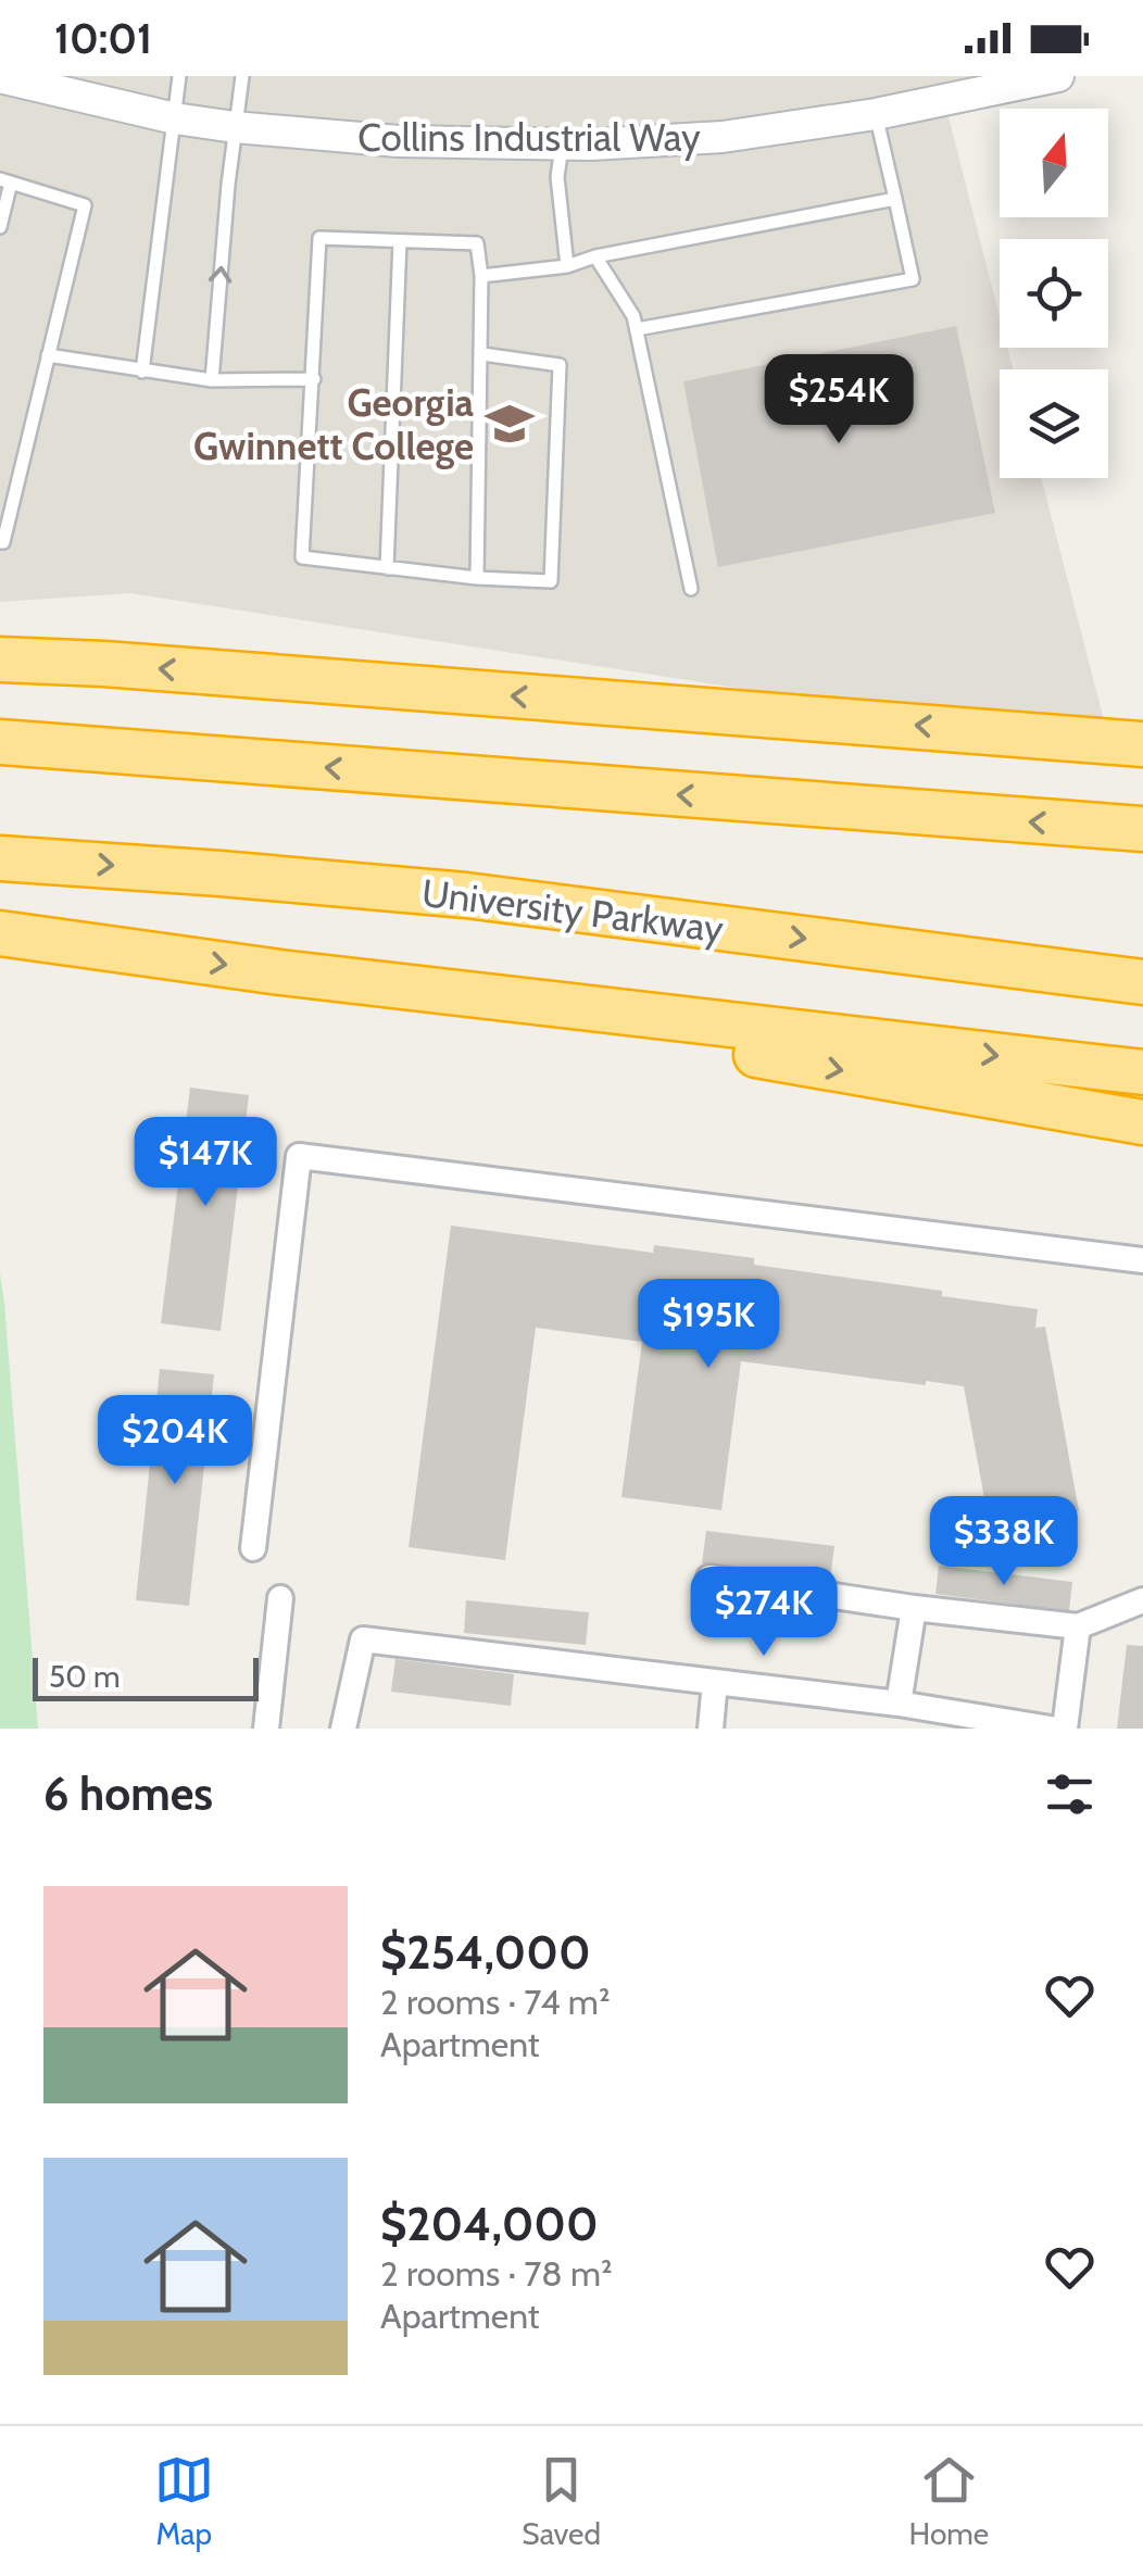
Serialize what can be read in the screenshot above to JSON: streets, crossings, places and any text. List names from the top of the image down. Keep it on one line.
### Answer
{"streets":{"highway":["University Parkway"],"street":["Collins Industrial Way"]},"places":{"school or university":["Georgia Gwinnett College"]},"scale_bar":"50 m","north":"top","page":{"status":"10:01","price":["$254K","$147K","$195K","$204K","$338K","$274K"],"scale":"50 m","heading":"6 homes","list":[{"name":"$254,000","note":"2 rooms · 74 m² · Apartment"},{"name":"$204,000","note":"2 rooms · 78 m² · Apartment"}],"tabs":["Map","Saved","Home"]}}
